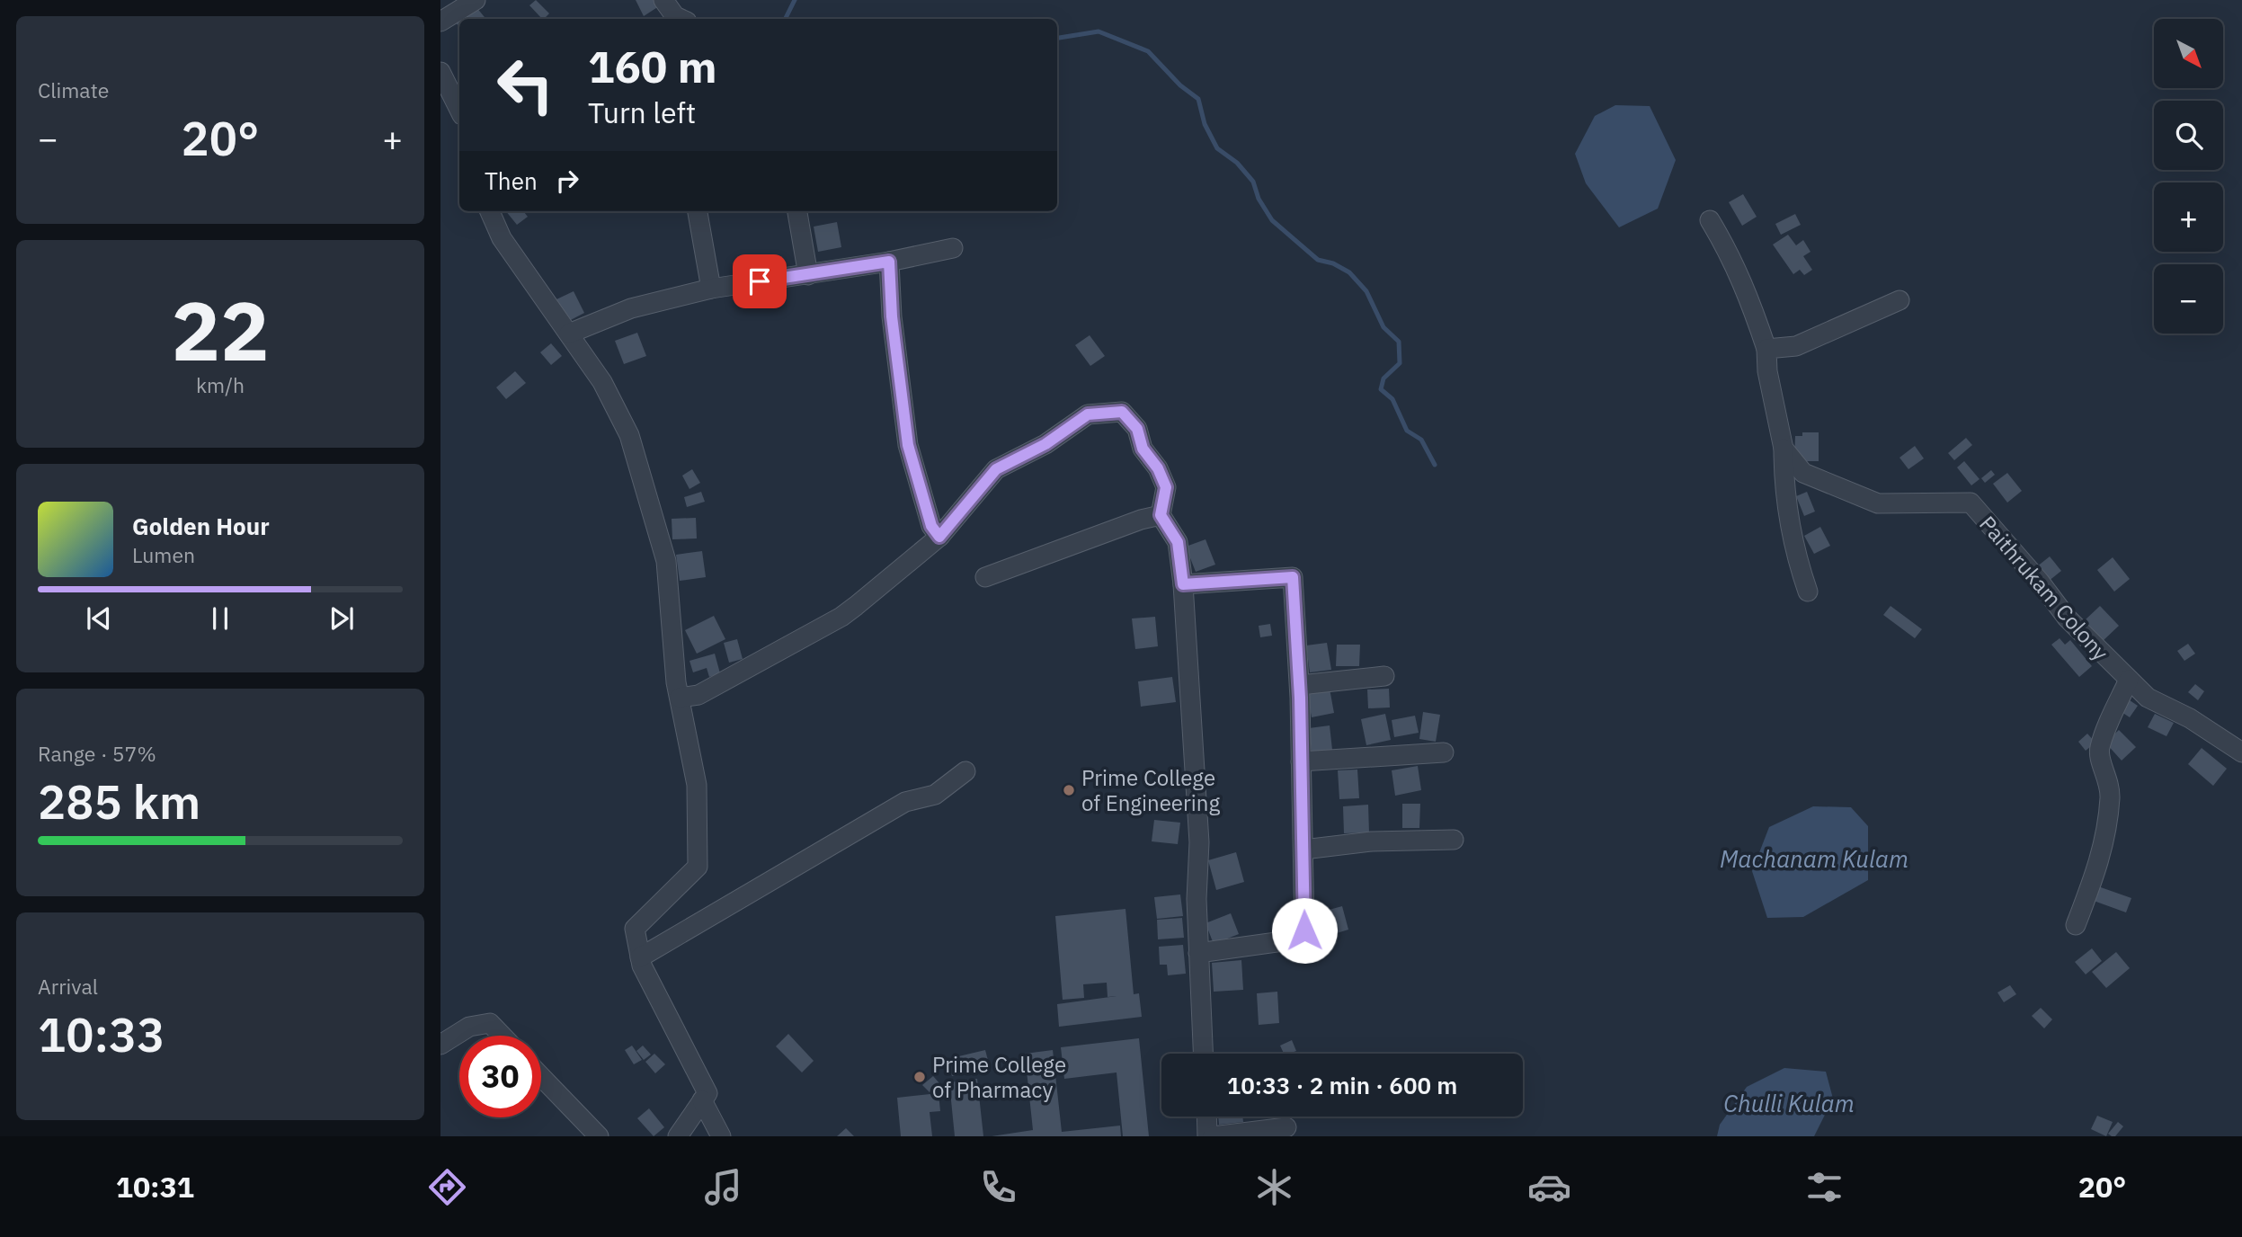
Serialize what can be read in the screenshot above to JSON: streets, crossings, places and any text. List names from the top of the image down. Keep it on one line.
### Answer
{"streets":{"street":["Paithrukam Colony"]},"water":["Machanam Kulam","Chulli Kulam"],"places":["Prime College of Engineering","Prime College of Pharmacy"],"north":"bottom right","page":{"tile":["Climate",["22","km/h"],["Range · 57%","285 km"],["Arrival","10:33"]],"map_buttons":["+","−"],"turn":["160 m","Turn left"],"heat":["−","20°","+"],"then":"Then","song":["Golden Hour","Lumen"],"limit":"30","trip":"10:33 · 2 min · 600 m","tabs":["10:31","20°"]}}
